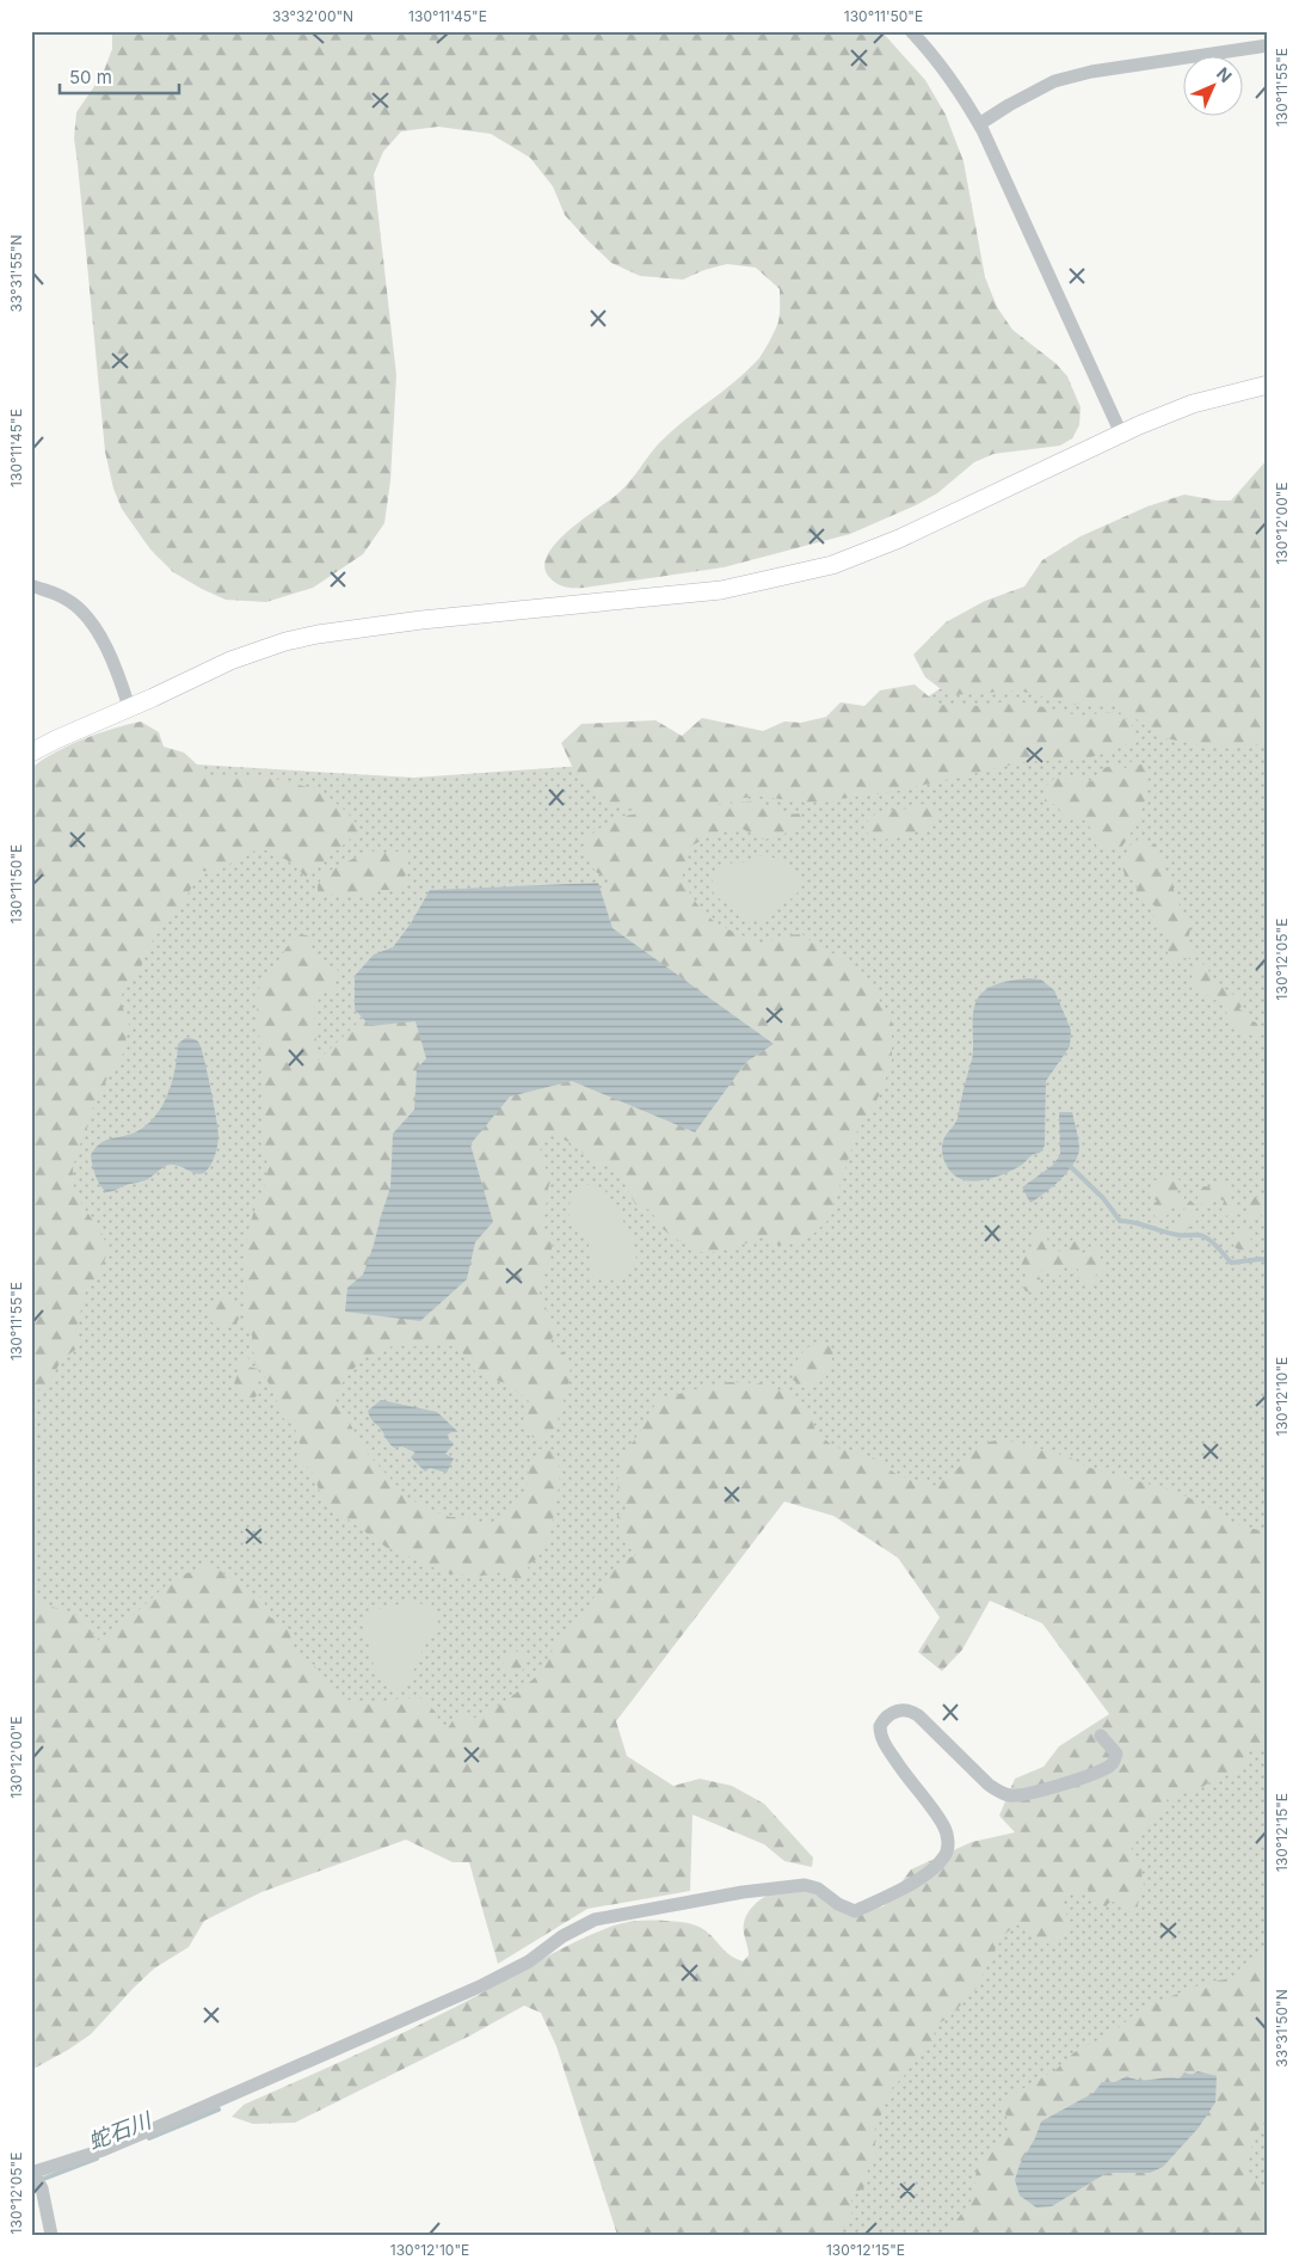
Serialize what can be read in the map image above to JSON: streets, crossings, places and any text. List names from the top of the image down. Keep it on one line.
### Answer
{"water":["蛇石川"],"scale_bar":"50 m","north":"top right","coordinates":["33°32'00\"N","130°11'45\"E","130°11'50\"E","130°11'55\"E","33°31'55\"N","130°12'00\"E","130°12'05\"E","130°12'10\"E","130°12'15\"E","33°31'50\"N"]}
